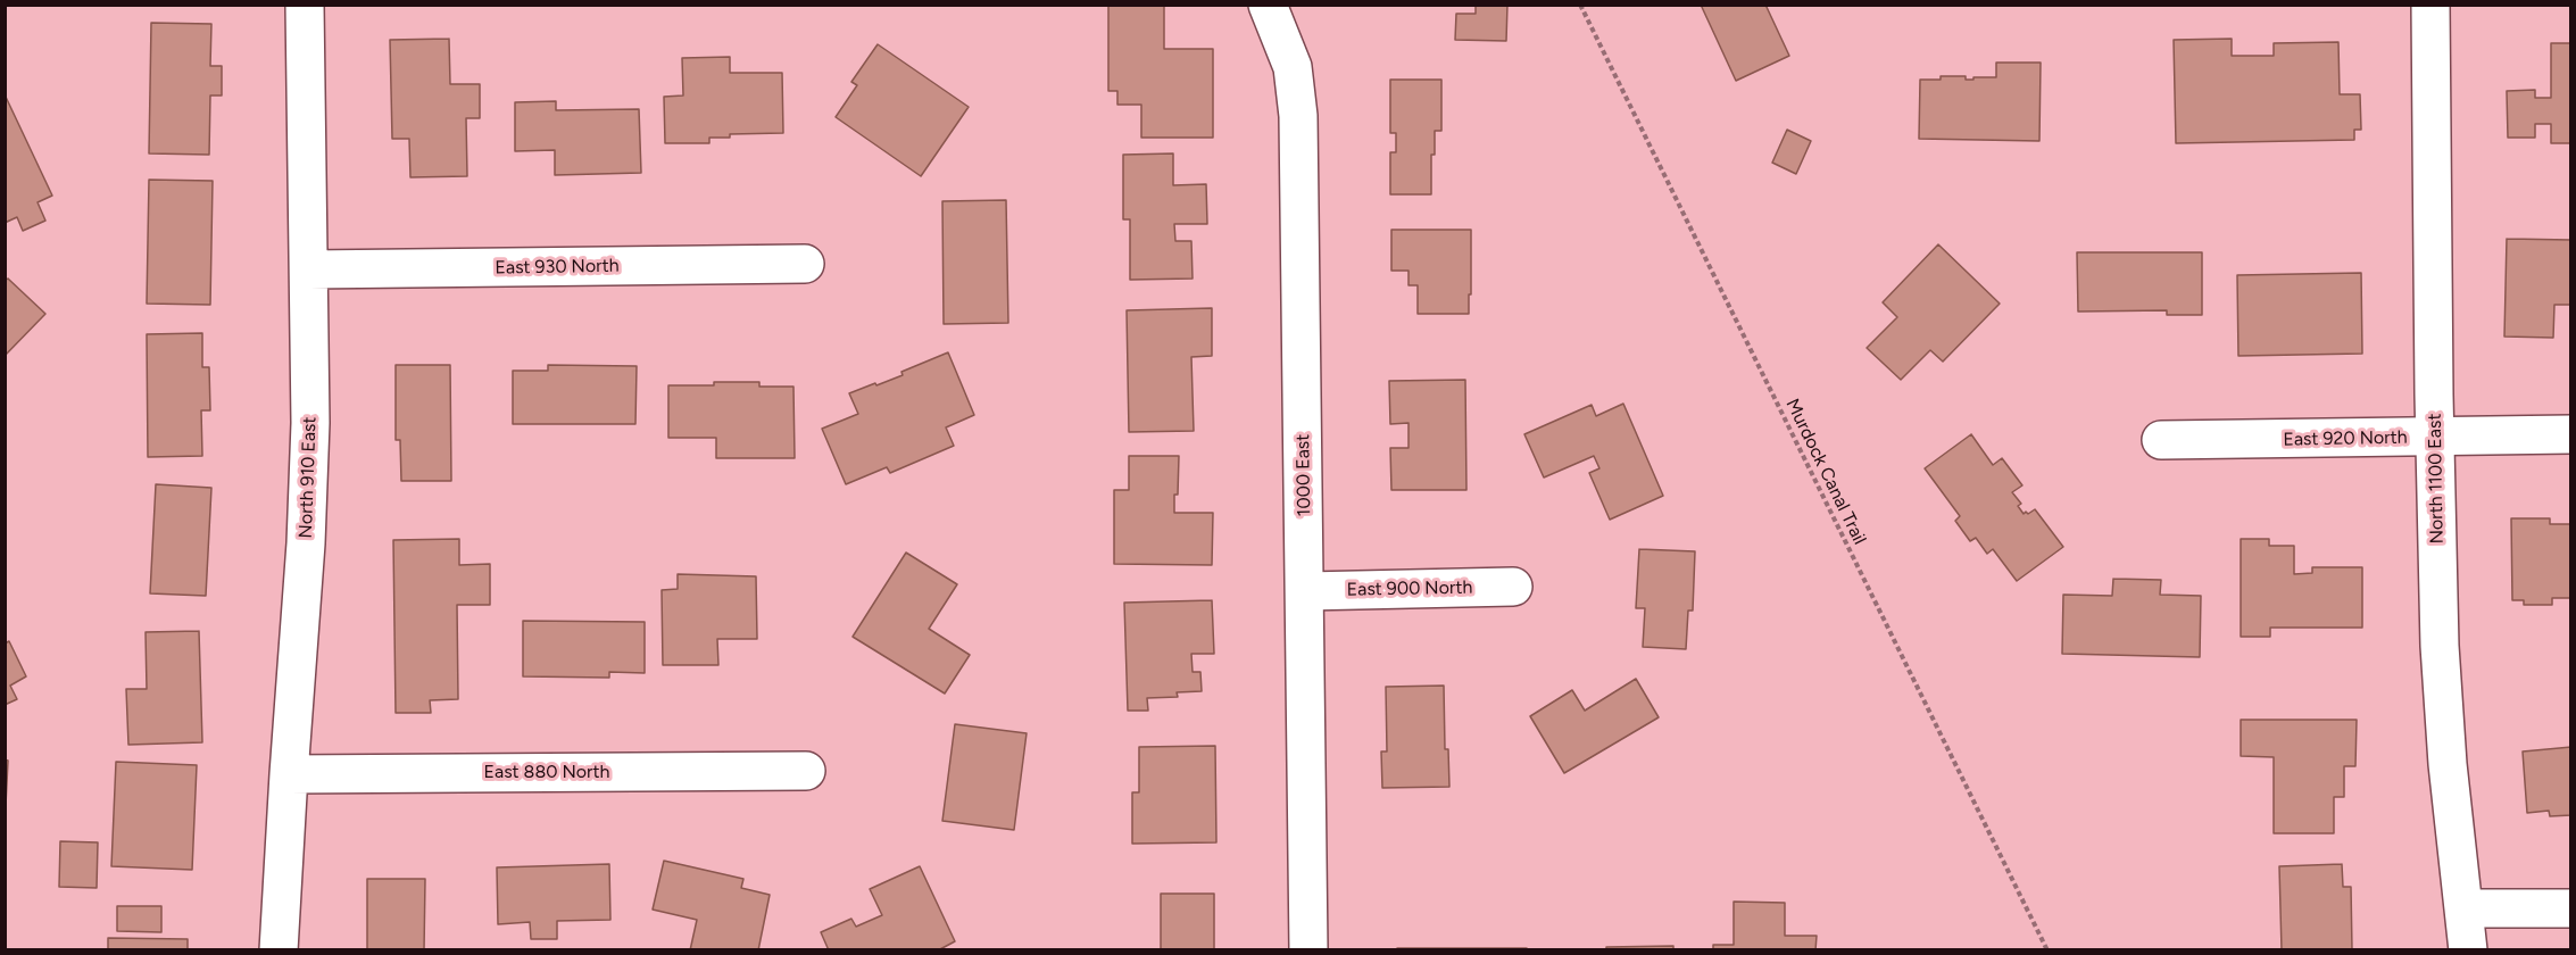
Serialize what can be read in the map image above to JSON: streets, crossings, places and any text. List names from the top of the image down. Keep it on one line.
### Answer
{"streets":{"street":["East 930 North","East 920 North","1000 East","North 910 East","North 1100 East","East 900 North","East 880 North"],"path":["Murdock Canal Trail"]},"crossings":[["East 930 North","North 910 East"],["East 920 North","North 1100 East"],["1000 East","East 900 North"],["North 910 East","East 880 North"]]}
